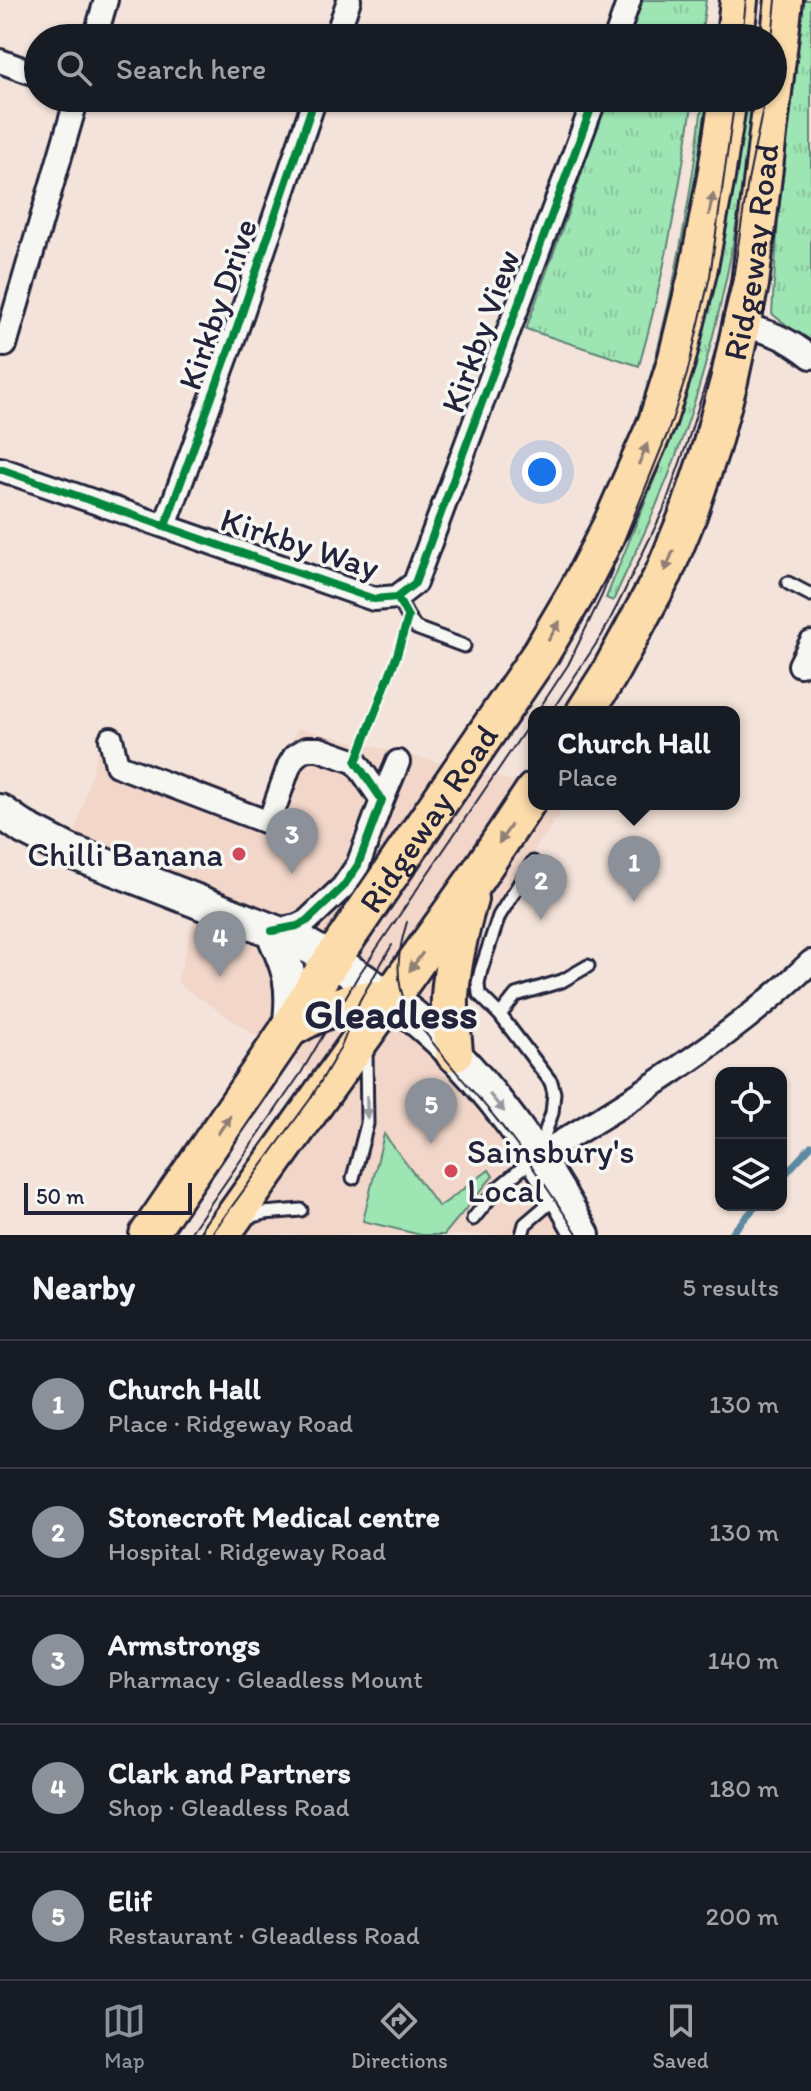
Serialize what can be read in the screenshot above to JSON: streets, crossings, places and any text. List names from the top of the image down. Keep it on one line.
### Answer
{"streets":{"highway":["Ridgeway Road"],"street":["Kirkby Drive","Kirkby View","Kirkby Way"]},"crossings":[["Kirkby Drive","Kirkby Way"],["Kirkby View","Kirkby Way"]],"districts":["Gleadless"],"places":["Chilli Banana","Sainsbury's Local"],"scale_bar":"50 m","page":{"search":"Search here","popup":["Church Hall","Place"],"pins":["3","1","2","4","5"],"scale":"50 m","heading":["Nearby","5 results"],"list":[{"mark":"1","name":"Church Hall","note":"Place · Ridgeway Road","value":"130 m"},{"mark":"2","name":"Stonecroft Medical centre","note":"Hospital · Ridgeway Road","value":"130 m"},{"mark":"3","name":"Armstrongs","note":"Pharmacy · Gleadless Mount","value":"140 m"},{"mark":"4","name":"Clark and Partners","note":"Shop · Gleadless Road","value":"180 m"},{"mark":"5","name":"Elif","note":"Restaurant · Gleadless Road","value":"200 m"}],"nav":["Map","Directions","Saved"]}}
